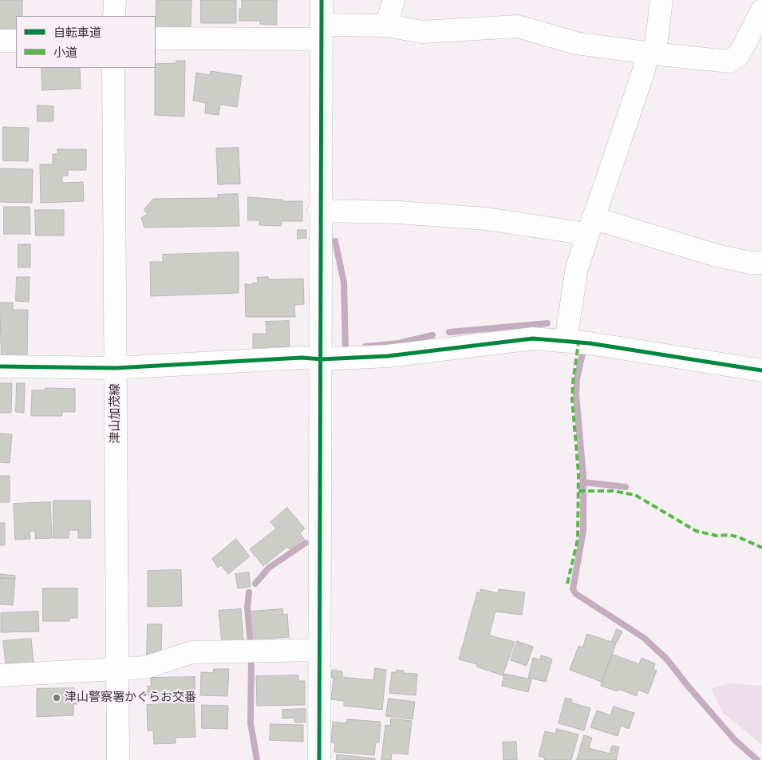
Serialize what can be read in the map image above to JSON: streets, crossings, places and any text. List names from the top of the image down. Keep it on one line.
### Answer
{"streets":{"street":["津山加茂線"]},"places":["津山警察署かぐらお交番"],"legend":["自転車道","小道"]}
